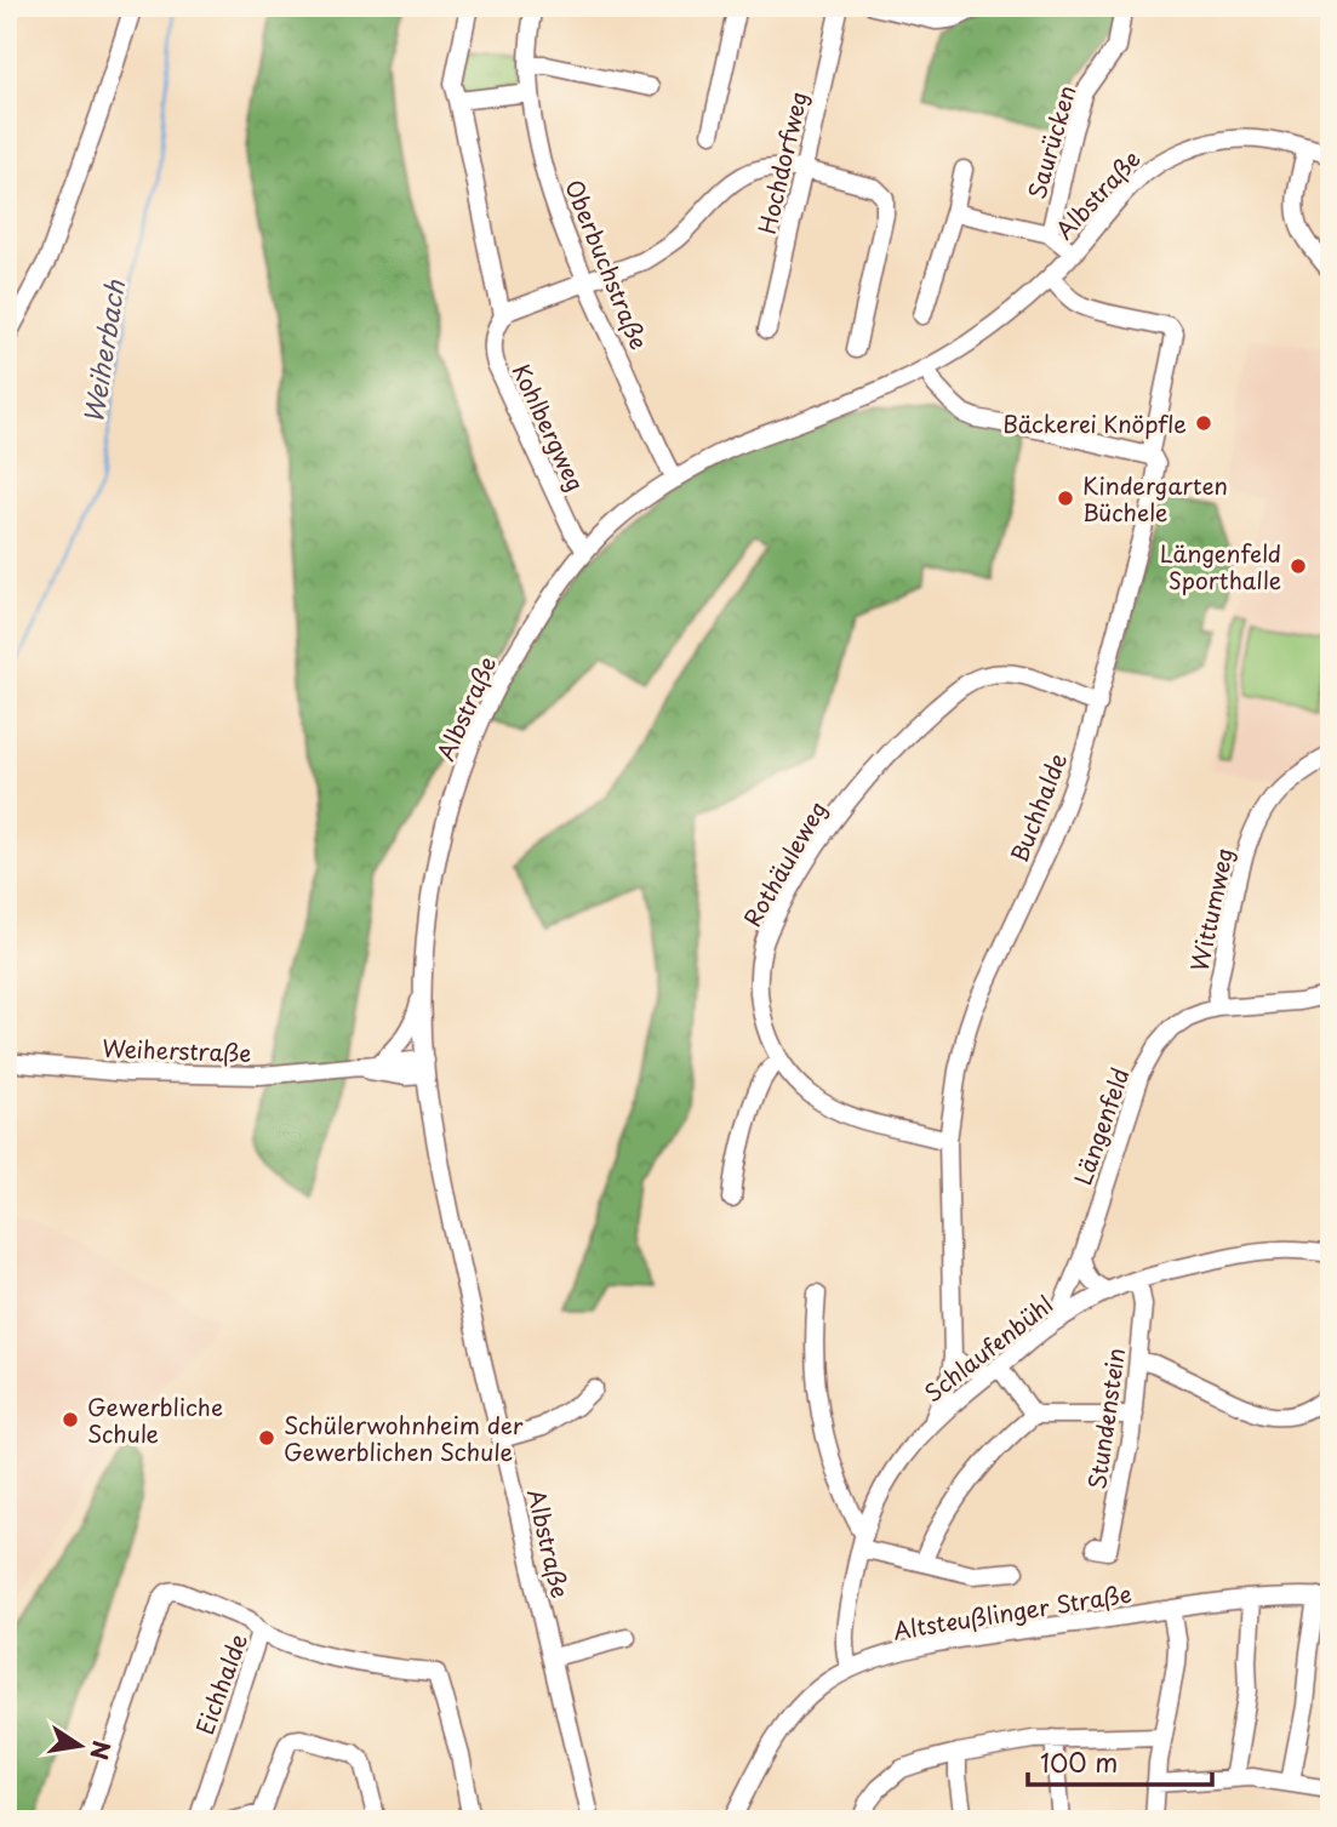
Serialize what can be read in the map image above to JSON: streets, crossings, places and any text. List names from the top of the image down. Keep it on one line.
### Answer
{"streets":{"street":["Saurücken","Hochdorfweg","Albstraße","Oberbuchstraße","Kohlbergweg","Buchhalde","Rothäuleweg","Wittumweg","Weiherstraße","Längenfeld","Schlaufenbühl","Stundenstein","Altsteußlinger Straße","Eichhalde"]},"crossings":[["Saurücken","Albstraße"],["Albstraße","Oberbuchstraße"],["Albstraße","Kohlbergweg"],["Albstraße","Weiherstraße"],["Buchhalde","Rothäuleweg"],["Buchhalde","Schlaufenbühl"],["Wittumweg","Längenfeld"],["Längenfeld","Schlaufenbühl"],["Schlaufenbühl","Stundenstein"],["Schlaufenbühl","Altsteußlinger Straße"]],"water":["Weiherbach"],"places":["Bäckerei Knöpfle","Kindergarten Büchele","Längenfeld Sporthalle","Gewerbliche Schule","Schülerwohnheim der Gewerblichen Schule"],"scale_bar":"100 m","north":"right"}
